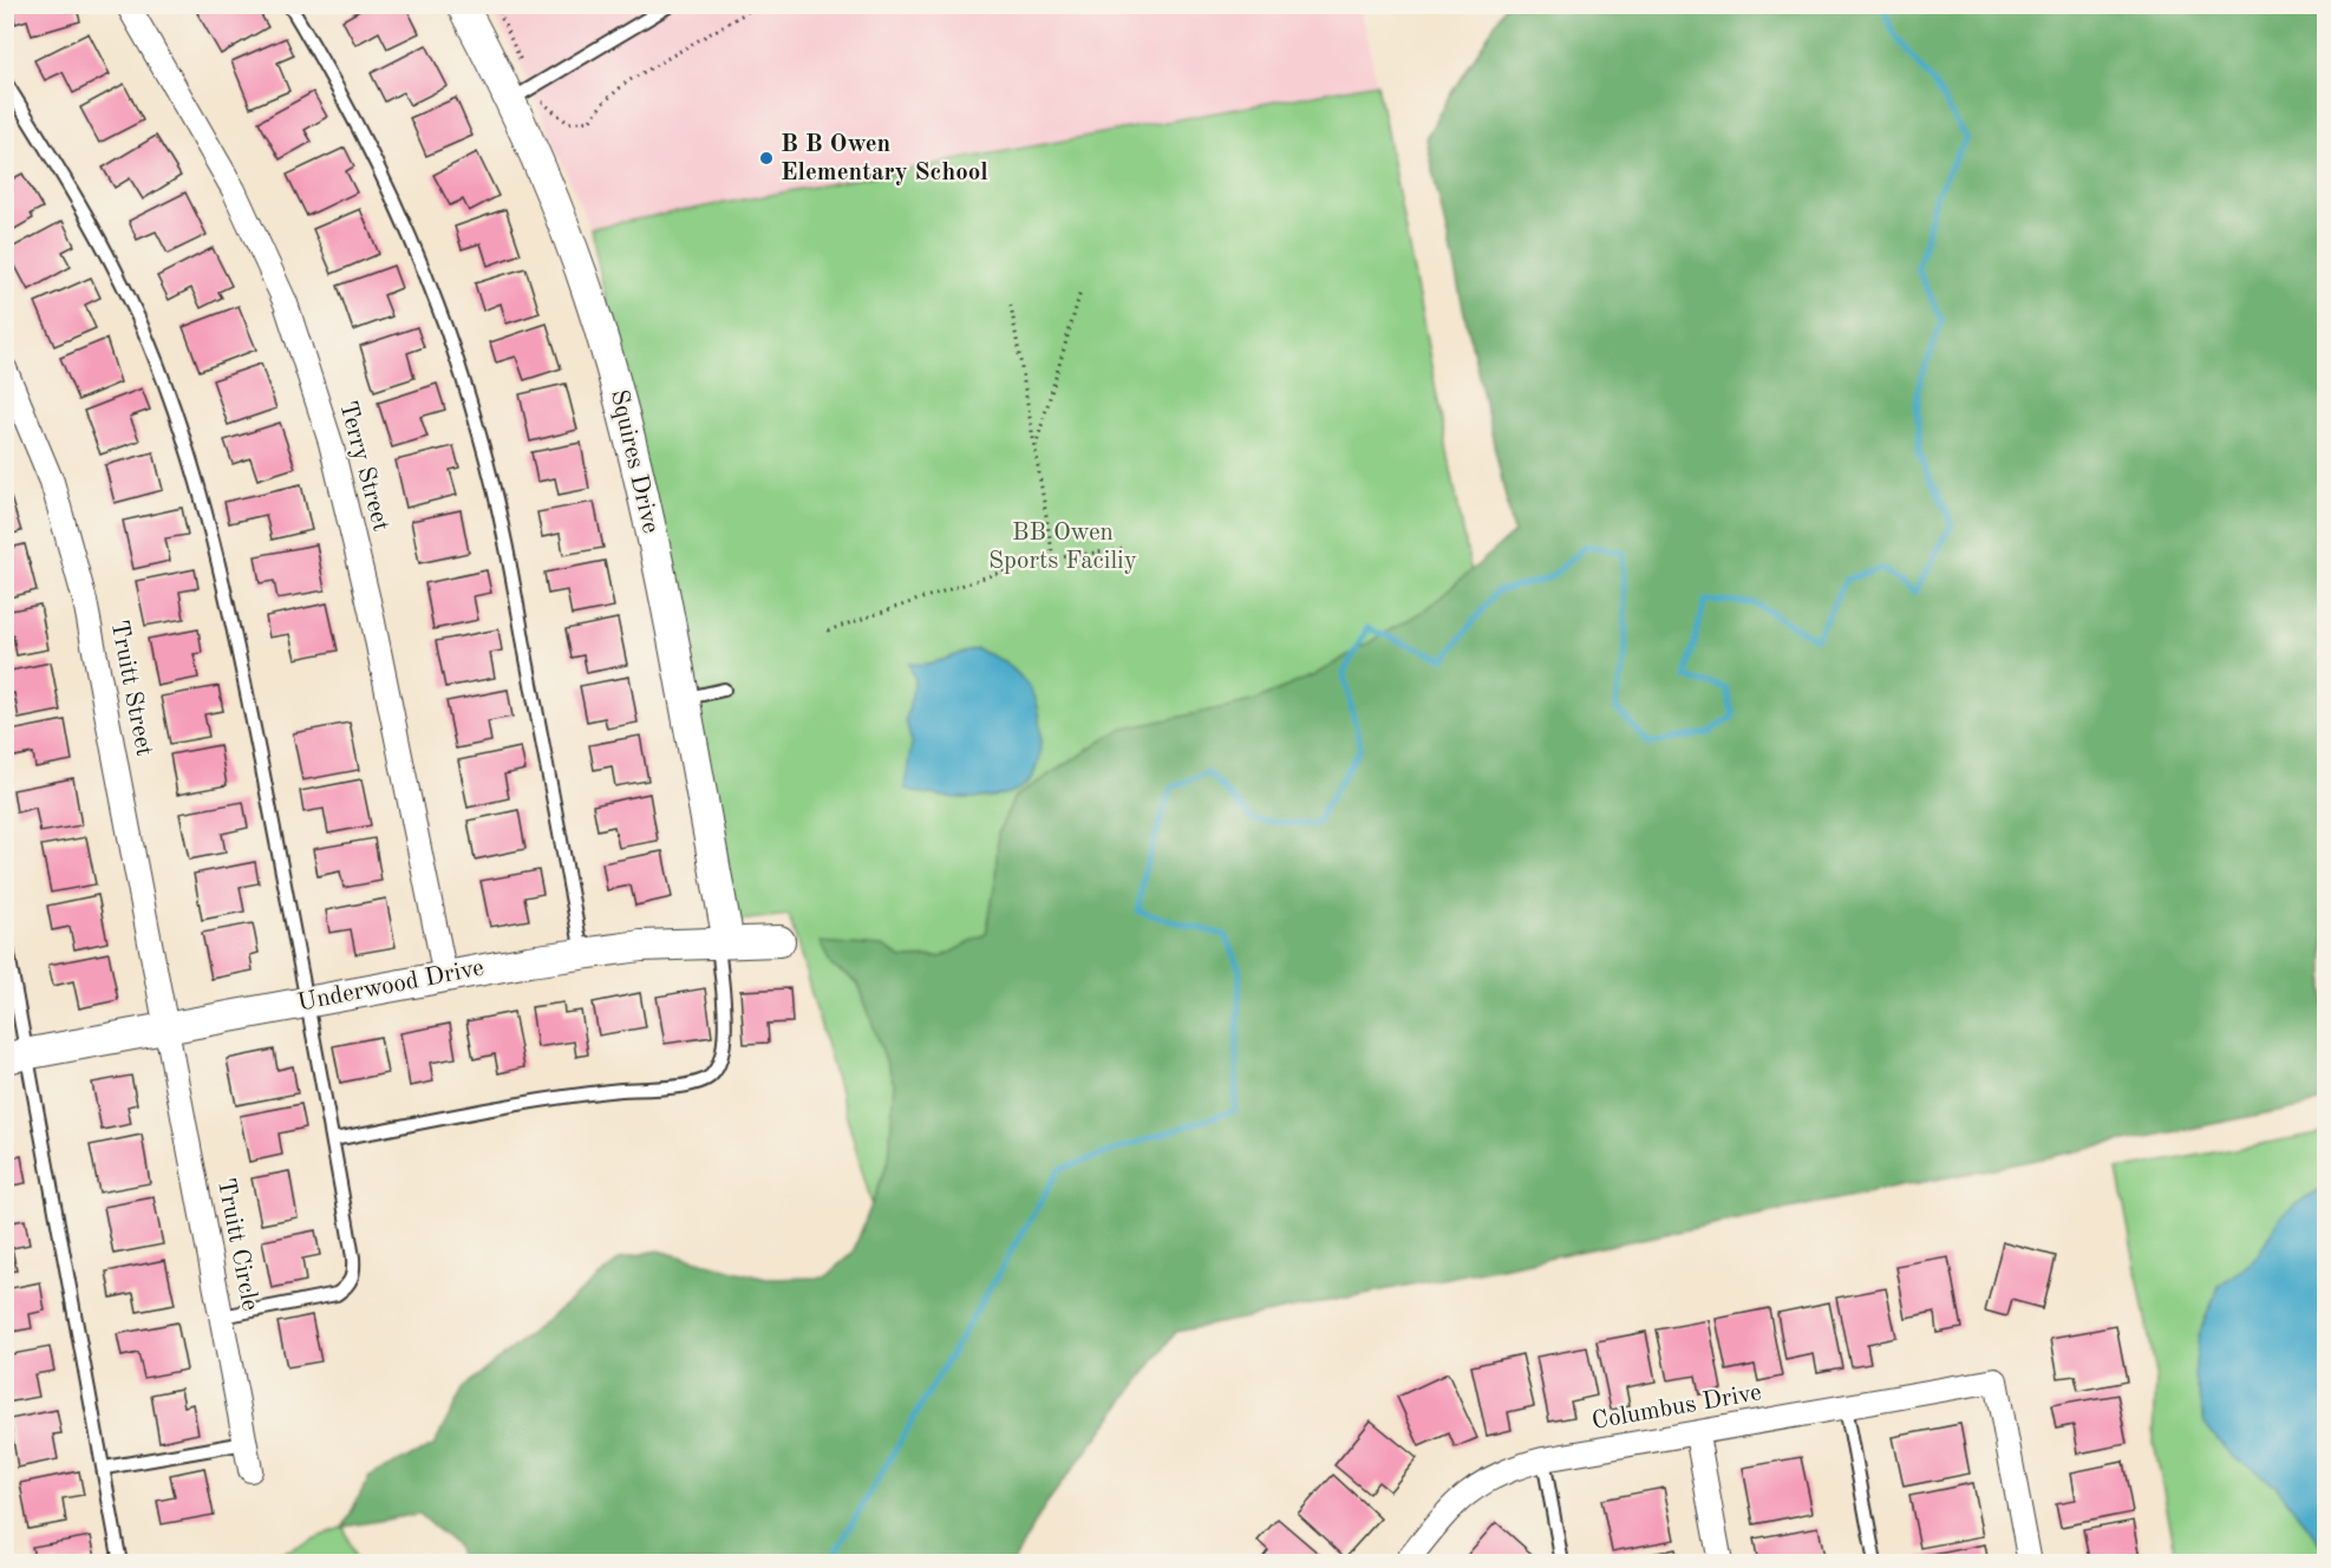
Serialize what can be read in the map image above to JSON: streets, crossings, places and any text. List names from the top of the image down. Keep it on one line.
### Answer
{"streets":{"street":["Squires Drive","Terry Street","Truitt Street","Underwood Drive","Truitt Circle","Columbus Drive"]},"crossings":[["Squires Drive","Underwood Drive"],["Terry Street","Underwood Drive"],["Truitt Street","Underwood Drive"],["Truitt Street","Truitt Circle"],["Underwood Drive","Truitt Circle"]],"parks":["BB Owen Sports Faciliy"],"places":["B B Owen Elementary School"]}
